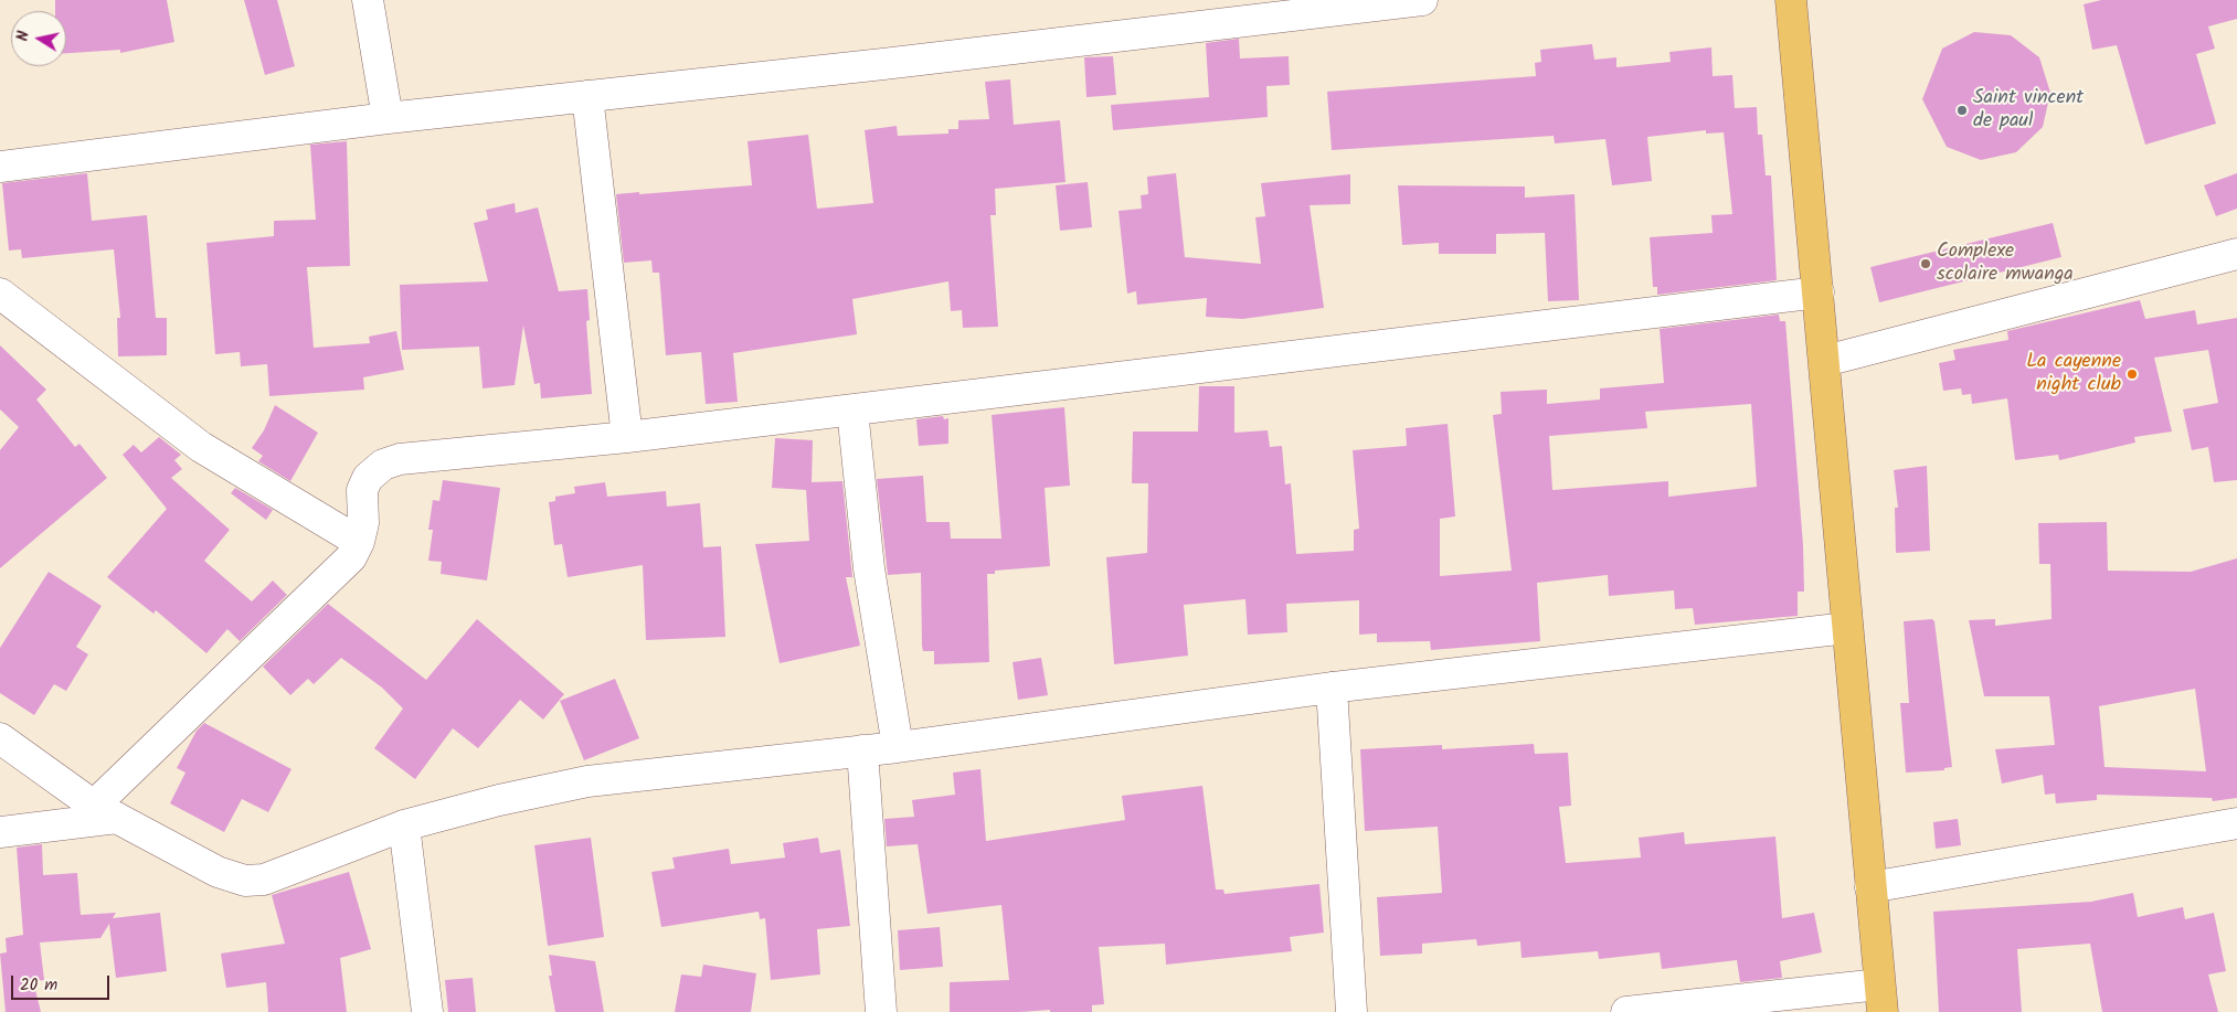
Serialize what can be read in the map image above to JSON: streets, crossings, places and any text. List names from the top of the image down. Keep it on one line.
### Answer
{"places":["Saint vincent de paul","Complexe scolaire mwanga","La cayenne night club"],"scale_bar":"20 m","north":"left"}
